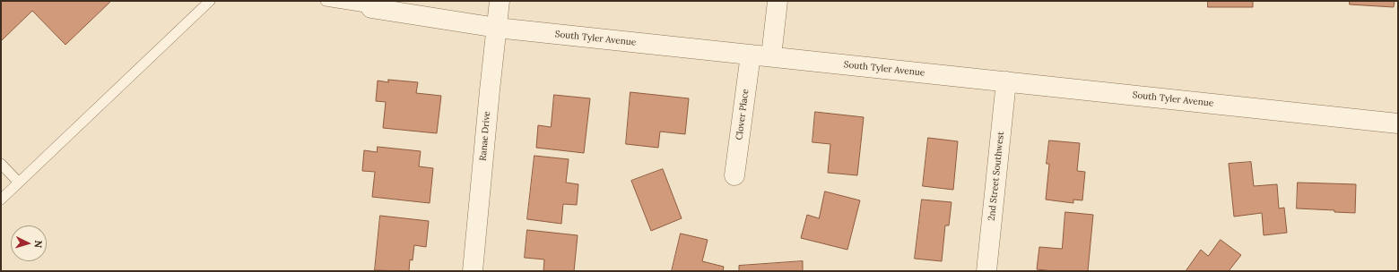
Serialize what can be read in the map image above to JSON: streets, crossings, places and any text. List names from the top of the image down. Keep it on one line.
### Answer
{"streets":{"street":["South Tyler Avenue","Clover Place","Ranae Drive","2nd Street Southwest"]},"crossings":[["South Tyler Avenue","Clover Place"],["South Tyler Avenue","Ranae Drive"],["South Tyler Avenue","2nd Street Southwest"]],"north":"right"}
